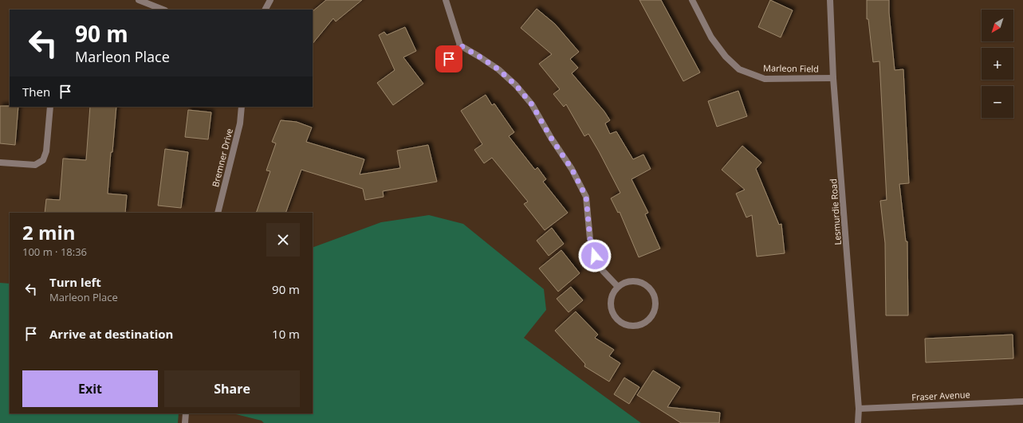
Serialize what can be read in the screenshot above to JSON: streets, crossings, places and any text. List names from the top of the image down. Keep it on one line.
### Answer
{"streets":{"street":["Marleon Field","Bremner Drive","Lesmurdie Road","Fraser Avenue"]},"crossings":[["Marleon Field","Lesmurdie Road"],["Lesmurdie Road","Fraser Avenue"]],"north":"bottom left","page":{"map_buttons":["+","−"],"turn":["90 m","Marleon Place"],"then":"Then","heading":["2 min","100 m · 18:36"],"list":[{"name":"Turn left","note":"Marleon Place","value":"90 m"},{"name":"Arrive at destination","value":"10 m"}],"buttons":["Exit","Share"]}}
